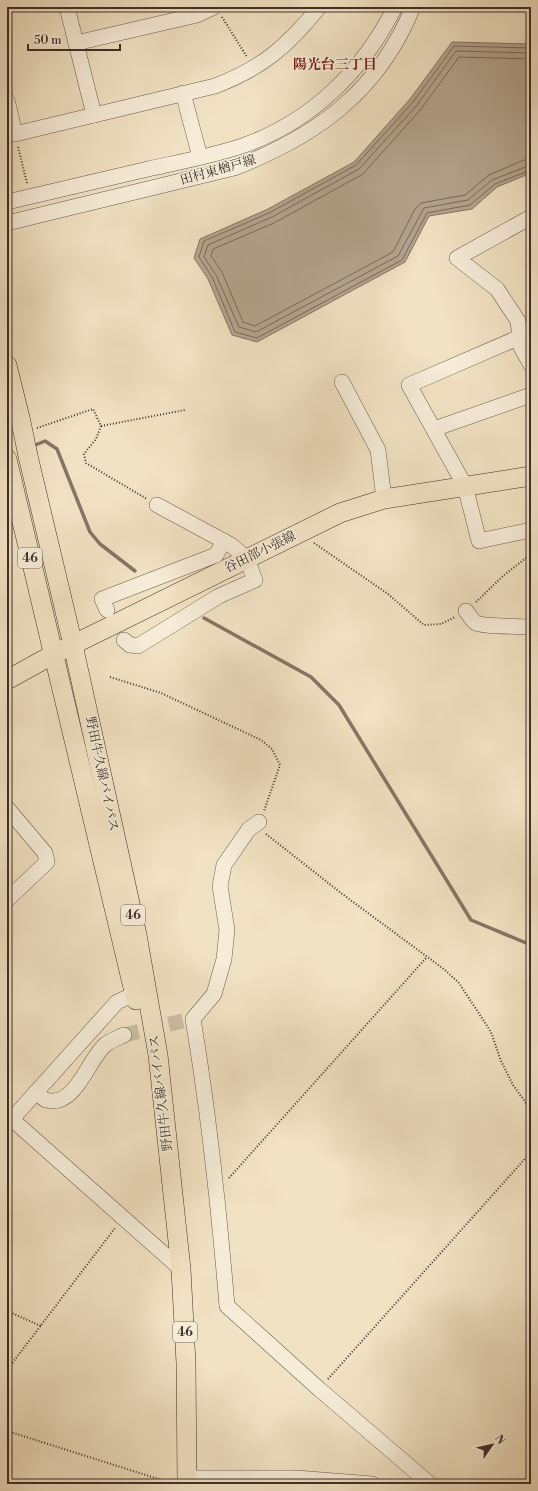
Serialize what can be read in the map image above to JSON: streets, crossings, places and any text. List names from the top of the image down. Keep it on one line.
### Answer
{"streets":{"main road":["谷田部小張線","46","野田牛久線バイパス"],"street":["田村東楢戸線"]},"crossings":[["谷田部小張線","野田牛久線バイパス"]],"districts":["陽光台三丁目"],"scale_bar":"50 m","north":"top right"}
